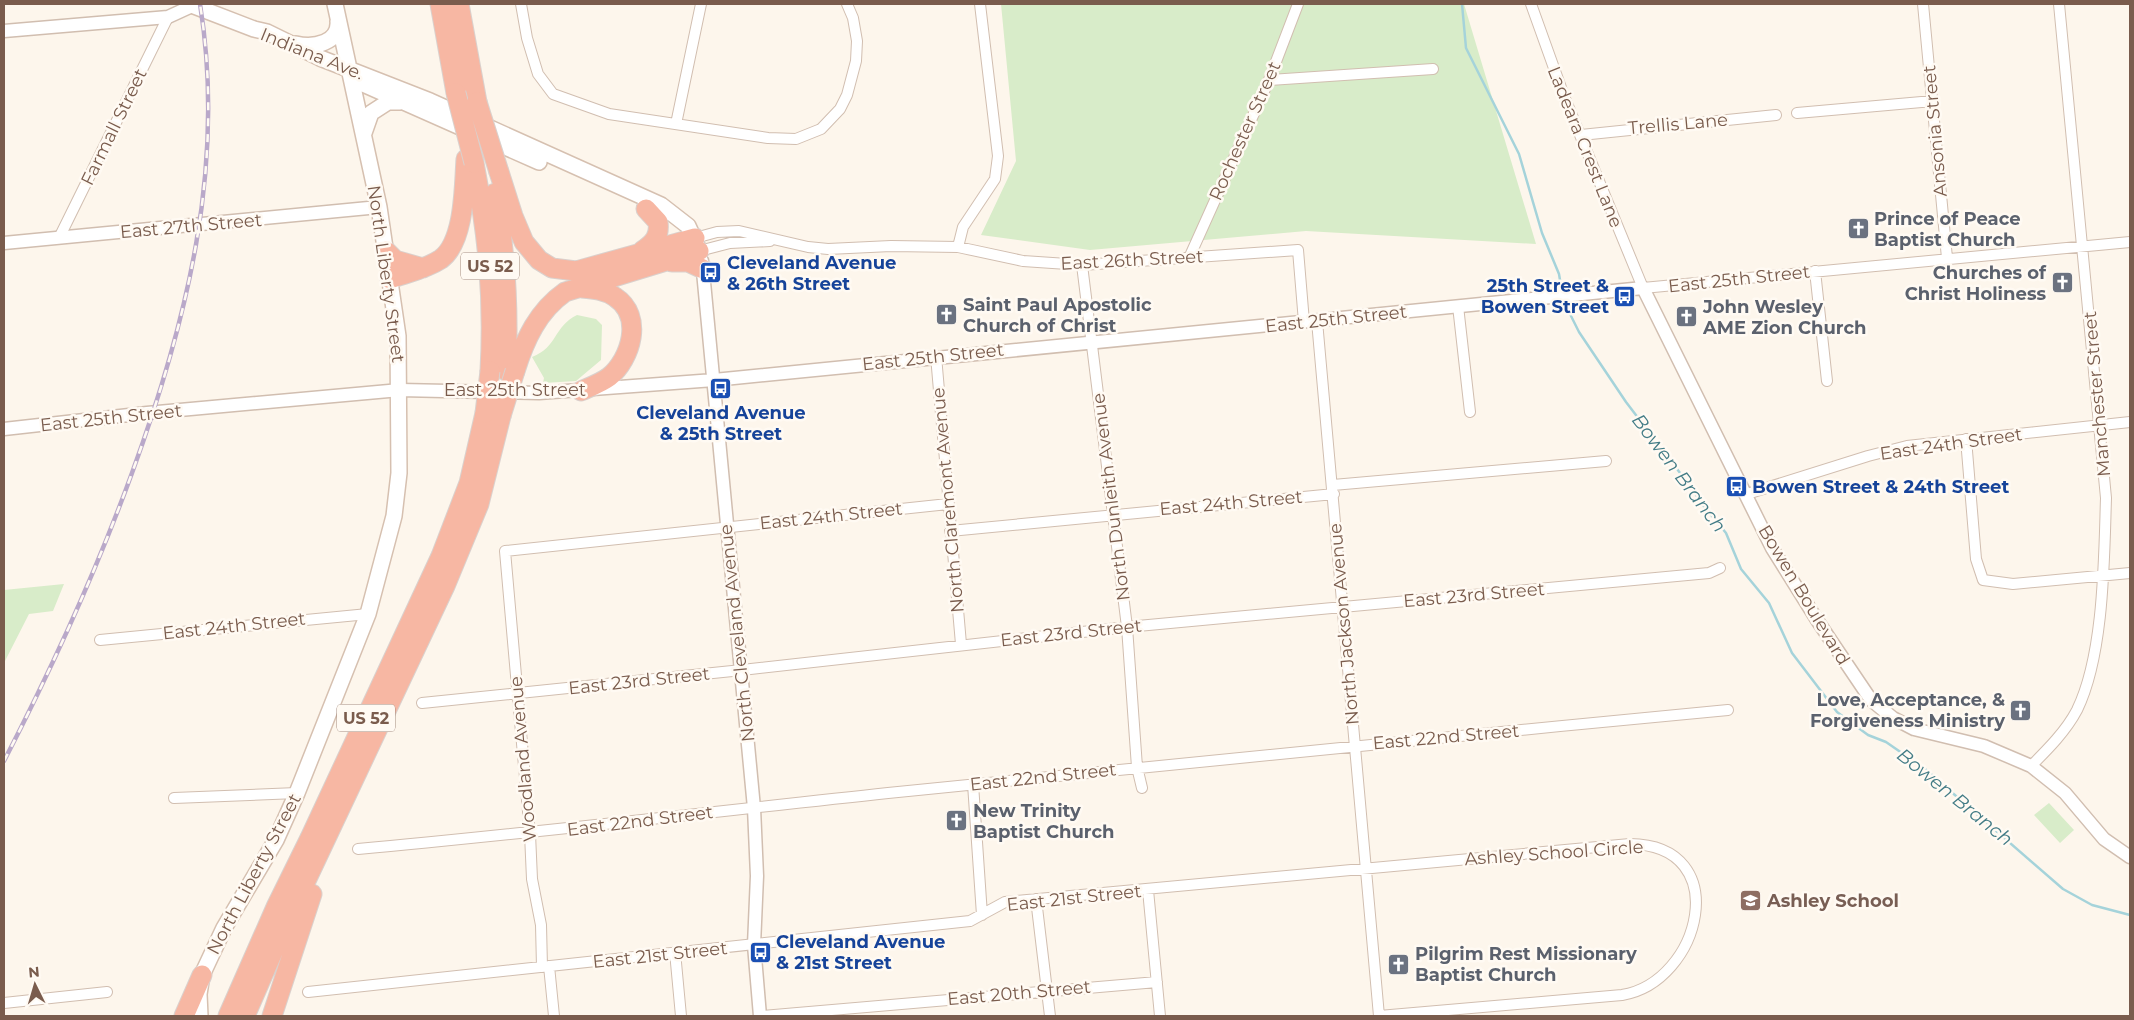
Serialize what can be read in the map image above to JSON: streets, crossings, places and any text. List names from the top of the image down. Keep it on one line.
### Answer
{"streets":{"highway":["US 52"],"main road":["Indiana Ave.","North Liberty Street"],"street":["Trellis Lane","Farmall Street","Rochester Street","Ansonia Street","Ladeara Crest Lane","East 27th Street","East 26th Street","East 25th Street","Manchester Street","East 24th Street","North Dunleith Avenue","North Claremont Avenue","East 23rd Street","Bowen Boulevard","North Jackson Avenue","North Cleveland Avenue","East 22nd Street","Woodland Avenue","Ashley School Circle","East 21st Street","East 20th Street"]},"crossings":[["Indiana Ave.","East 26th Street"],["Indiana Ave.","North Liberty Street"],["Indiana Ave.","North Cleveland Avenue"],["Trellis Lane","Ladeara Crest Lane"],["Farmall Street","East 27th Street"],["Rochester Street","East 26th Street"],["Ansonia Street","East 25th Street"],["Ladeara Crest Lane","East 25th Street"],["Ladeara Crest Lane","Bowen Boulevard"],["East 27th Street","North Liberty Street"],["East 26th Street","North Dunleith Avenue"],["East 26th Street","North Jackson Avenue"],["East 26th Street","North Cleveland Avenue"],["North Liberty Street","East 25th Street"],["North Liberty Street","East 24th Street"],["East 25th Street","Manchester Street"],["East 25th Street","North Dunleith Avenue"],["East 25th Street","North Claremont Avenue"],["East 25th Street","Bowen Boulevard"],["East 25th Street","North Jackson Avenue"],["East 25th Street","North Cleveland Avenue"],["Manchester Street","East 24th Street"],["Manchester Street","Bowen Boulevard"],["East 24th Street","North Dunleith Avenue"],["East 24th Street","North Claremont Avenue"],["East 24th Street","Bowen Boulevard"],["East 24th Street","North Jackson Avenue"],["East 24th Street","North Cleveland Avenue"],["East 24th Street","Woodland Avenue"],["North Dunleith Avenue","East 23rd Street"],["North Dunleith Avenue","East 22nd Street"],["North Claremont Avenue","East 23rd Street"],["East 23rd Street","North Jackson Avenue"],["East 23rd Street","North Cleveland Avenue"],["East 23rd Street","Woodland Avenue"],["North Jackson Avenue","East 22nd Street"],["North Jackson Avenue","Ashley School Circle"],["North Jackson Avenue","East 21st Street"],["North Cleveland Avenue","East 22nd Street"],["North Cleveland Avenue","East 21st Street"],["North Cleveland Avenue","East 20th Street"],["East 22nd Street","Woodland Avenue"],["Woodland Avenue","East 21st Street"],["Ashley School Circle","East 21st Street"]],"water":["Bowen Branch"],"places":{"church":["Prince of Peace Baptist Church","Churches of Christ Holiness","Saint Paul Apostolic Church of Christ","John Wesley AME Zion Church","Love, Acceptance, & Forgiveness Ministry","New Trinity Baptist Church","Pilgrim Rest Missionary Baptist Church"],"bus stop":["Cleveland Avenue & 26th Street","25th Street & Bowen Street","Cleveland Avenue & 25th Street","Bowen Street & 24th Street","Cleveland Avenue & 21st Street"],"school or university":["Ashley School"]},"north":"top"}
